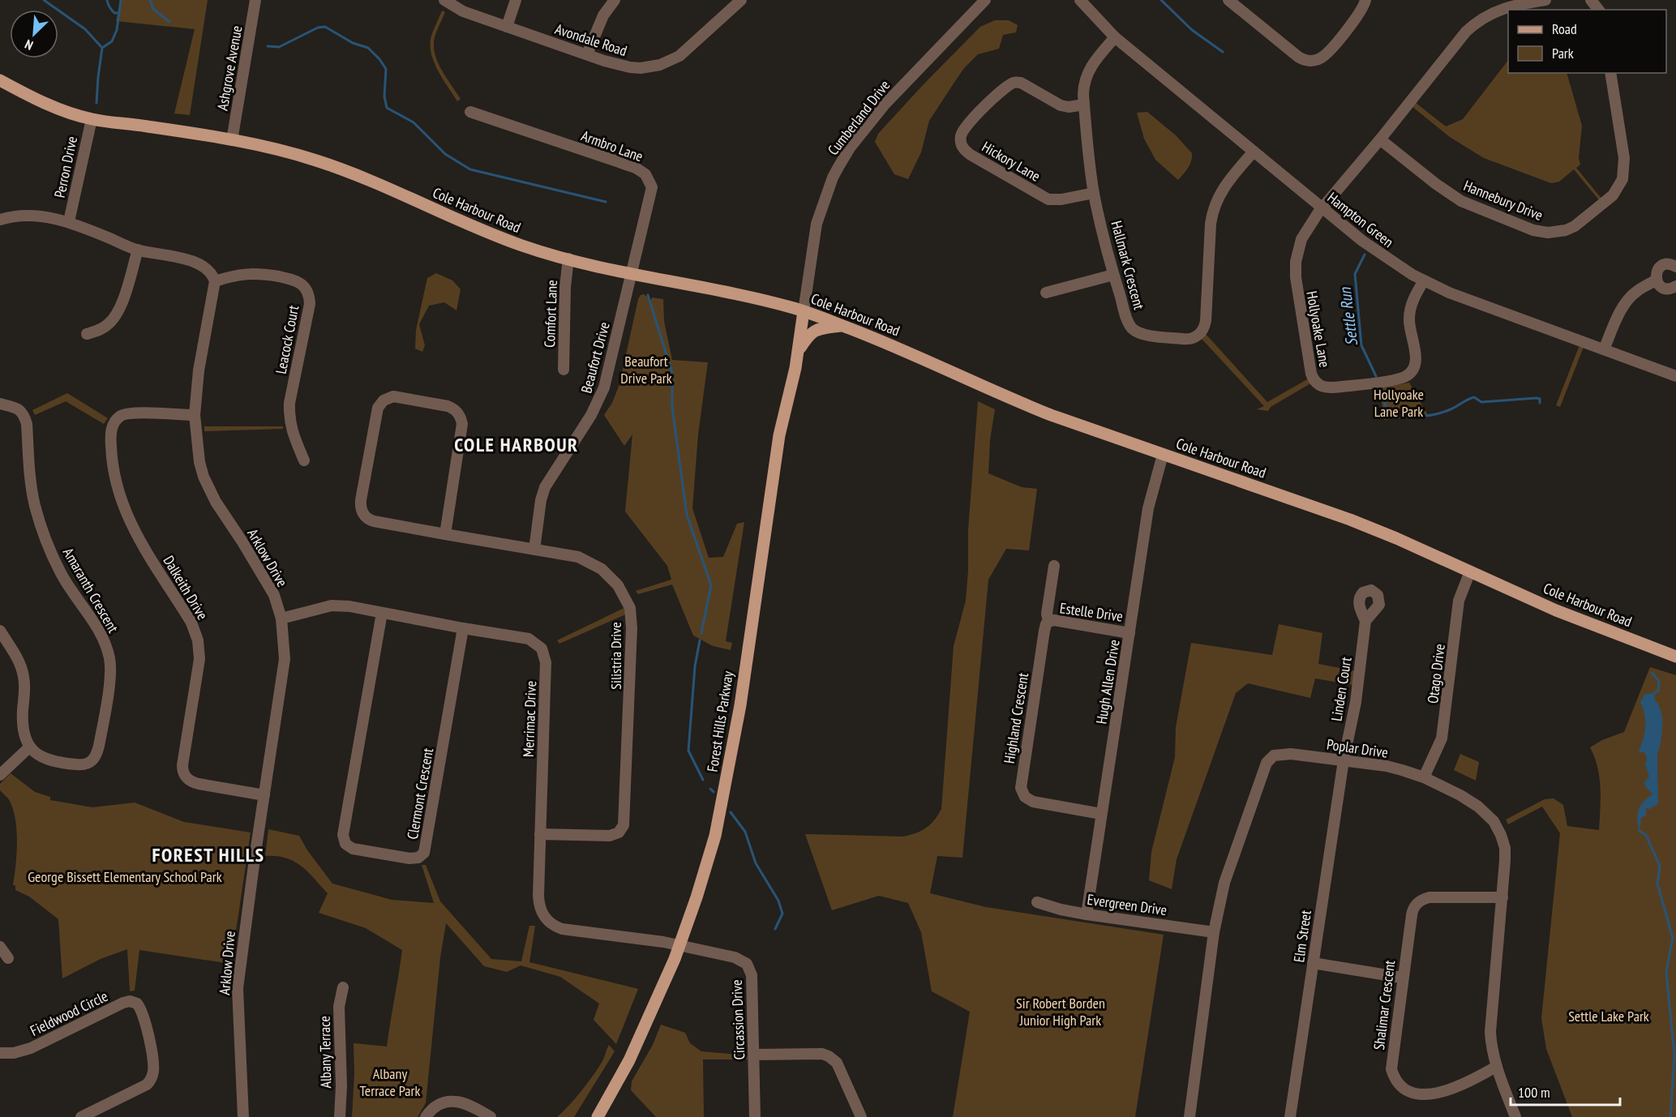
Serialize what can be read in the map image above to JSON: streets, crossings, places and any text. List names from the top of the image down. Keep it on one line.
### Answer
{"streets":{"main road":["Cole Harbour Road","Forest Hills Parkway"],"street":["Avondale Road","Ashgrove Avenue","Cumberland Drive","Armbro Lane","Hickory Lane","Perron Drive","Hannebury Drive","Hampton Green","Hallmark Crescent","Comfort Lane","Hollyoake Lane","Leacock Court","Beaufort Drive","Arklow Drive","Dalkeith Drive","Amaranth Crescent","Estelle Drive","Silistria Drive","Otago Drive","Hugh Allen Drive","Linden Court","Highland Crescent","Merrimac Drive","Poplar Drive","Clermont Crescent","Evergreen Drive","Elm Street","Shalimar Crescent","Fieldwood Circle","Circassion Drive","Albany Terrace"]},"crossings":[["Ashgrove Avenue","Cole Harbour Road"],["Cumberland Drive","Cole Harbour Road"],["Cumberland Drive","Forest Hills Parkway"],["Armbro Lane","Cole Harbour Road"],["Armbro Lane","Beaufort Drive"],["Hickory Lane","Hallmark Crescent"],["Perron Drive","Cole Harbour Road"],["Cole Harbour Road","Comfort Lane"],["Cole Harbour Road","Beaufort Drive"],["Cole Harbour Road","Otago Drive"],["Cole Harbour Road","Hugh Allen Drive"],["Cole Harbour Road","Forest Hills Parkway"],["Hampton Green","Hallmark Crescent"],["Hampton Green","Hollyoake Lane"],["Leacock Court","Arklow Drive"],["Beaufort Drive","Silistria Drive"],["Arklow Drive","Dalkeith Drive"],["Arklow Drive","Merrimac Drive"],["Estelle Drive","Hugh Allen Drive"],["Estelle Drive","Highland Crescent"],["Silistria Drive","Merrimac Drive"],["Otago Drive","Poplar Drive"],["Hugh Allen Drive","Highland Crescent"],["Hugh Allen Drive","Evergreen Drive"],["Linden Court","Poplar Drive"],["Linden Court","Elm Street"],["Merrimac Drive","Forest Hills Parkway"],["Merrimac Drive","Clermont Crescent"],["Merrimac Drive","Circassion Drive"],["Forest Hills Parkway","Circassion Drive"],["Poplar Drive","Evergreen Drive"],["Poplar Drive","Elm Street"],["Poplar Drive","Shalimar Crescent"]],"districts":["COLE HARBOUR","FOREST HILLS"],"water":["Settle Run"],"parks":["Beaufort Drive Park","Hollyoake Lane Park","George Bissett Elementary School Park","Sir Robert Borden Junior High Park","Settle Lake Park","Albany Terrace Park"],"legend":["Road","Park"],"scale_bar":"100 m","north":"bottom left"}
